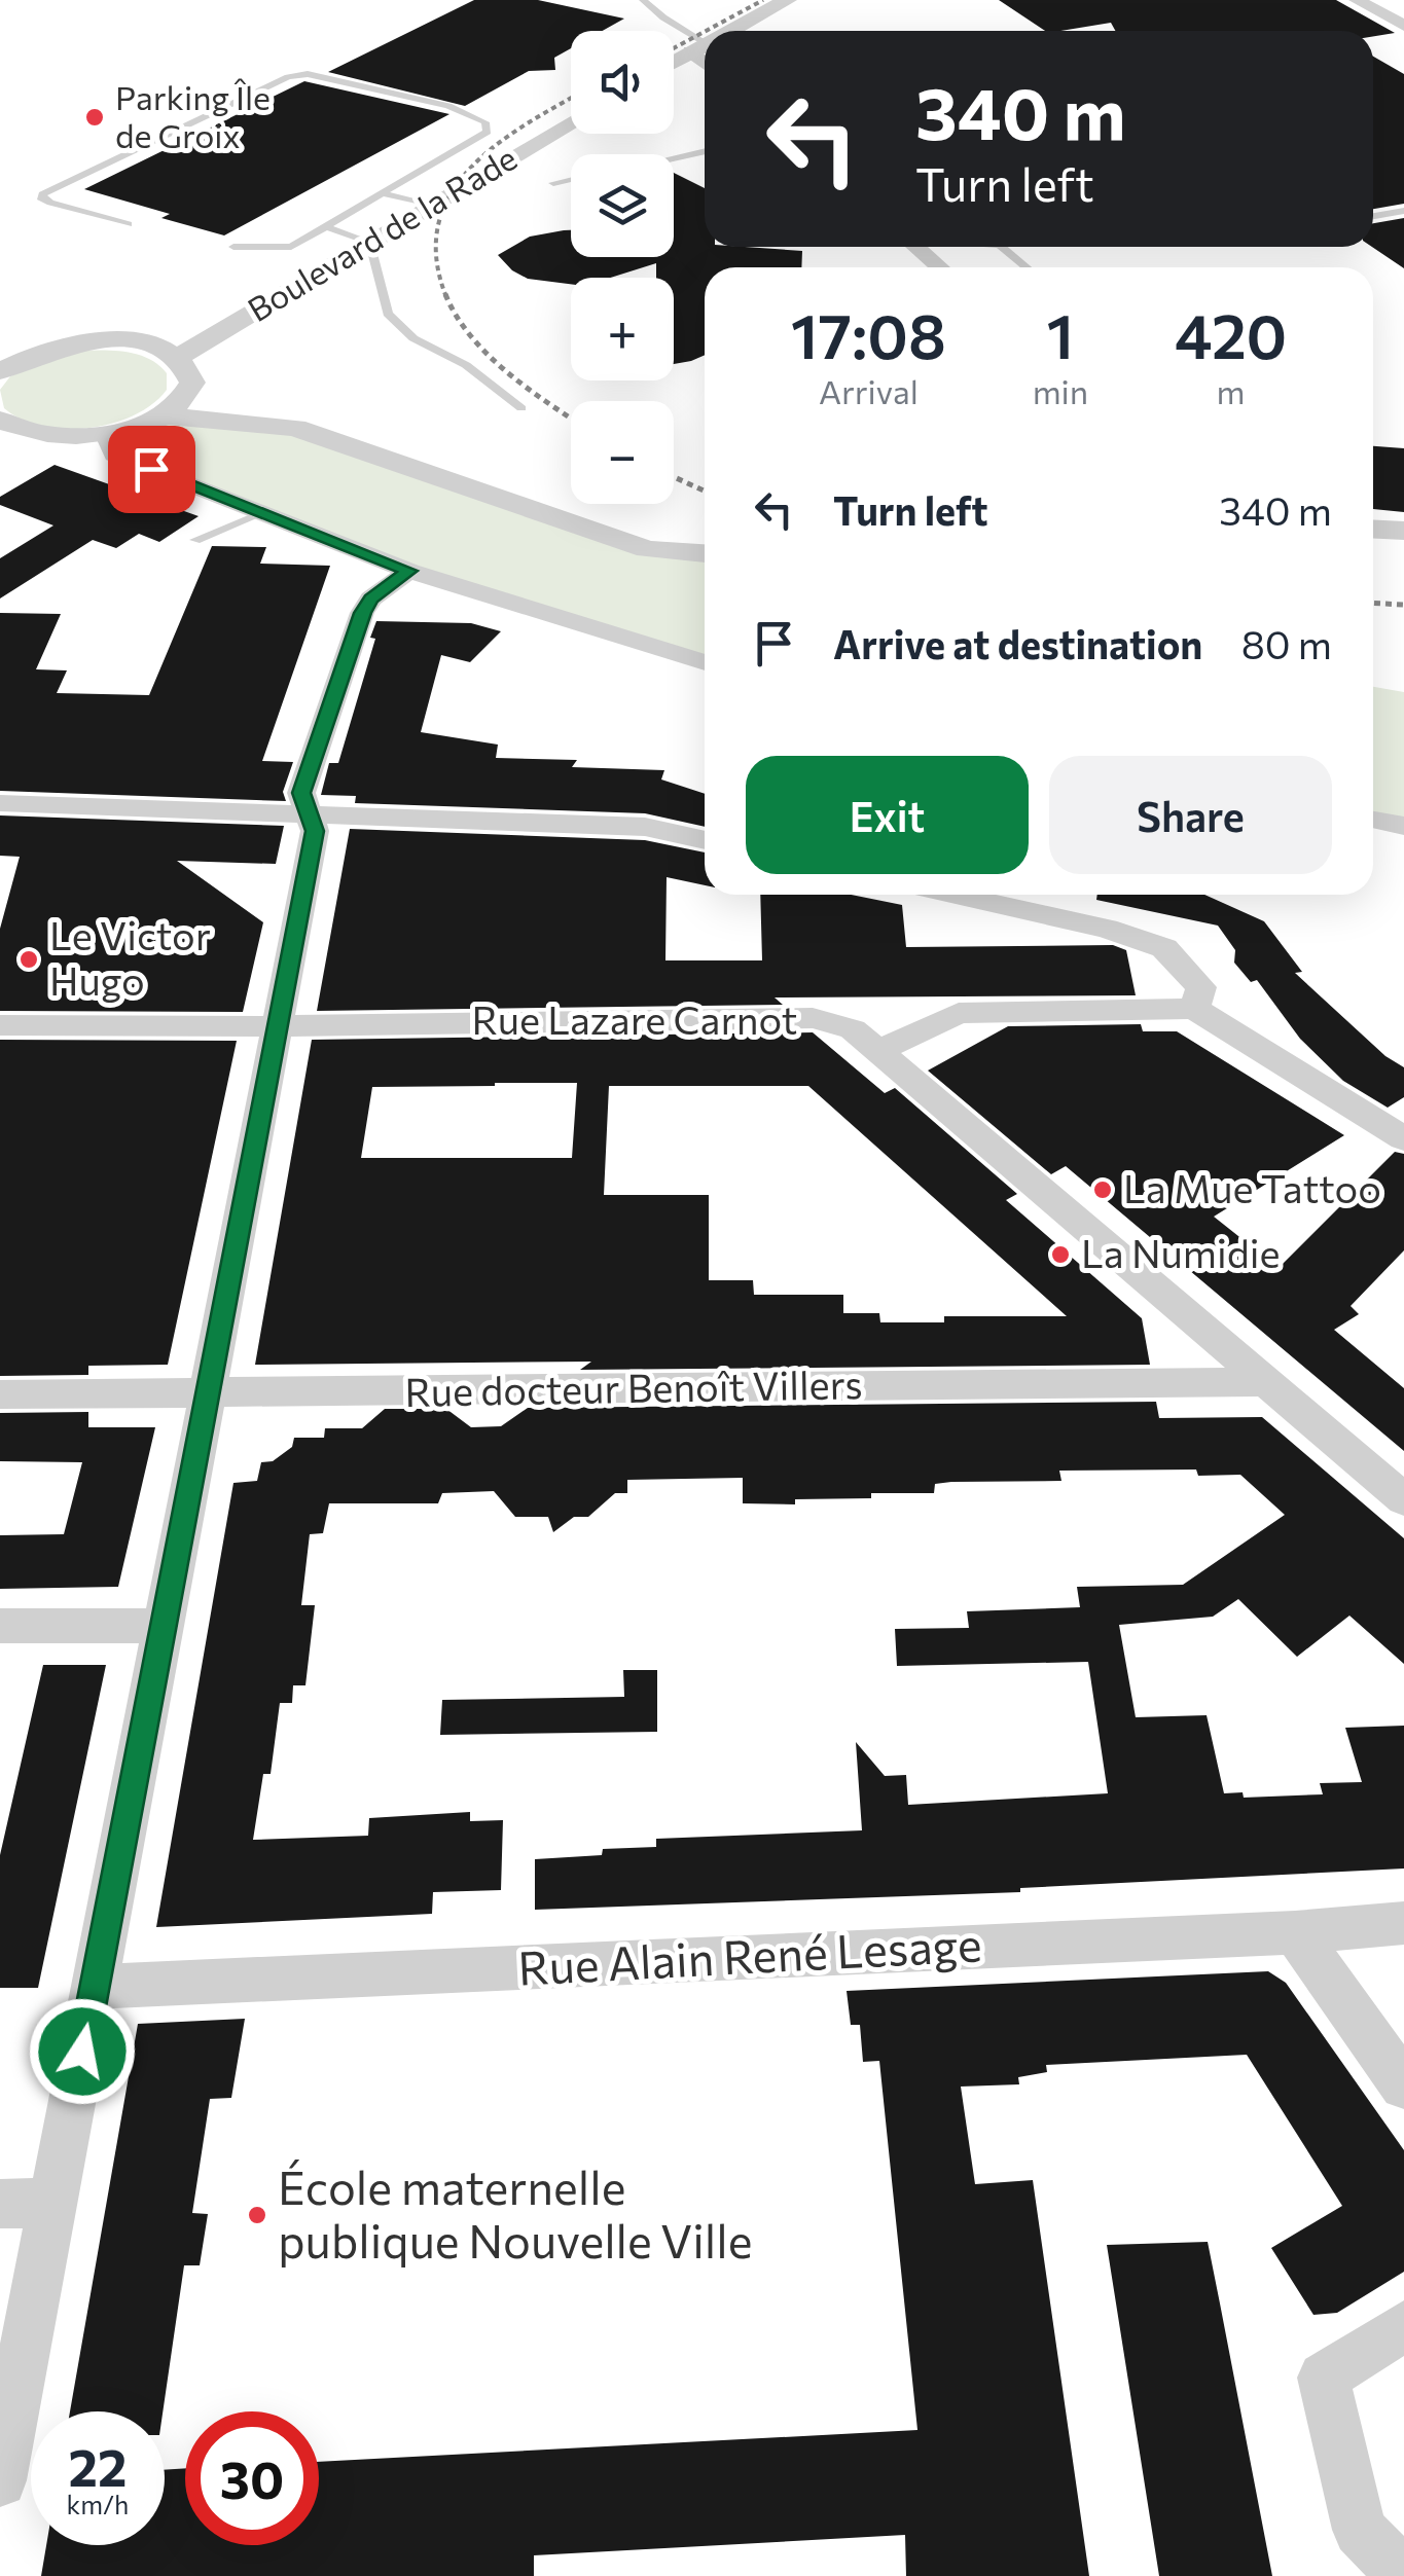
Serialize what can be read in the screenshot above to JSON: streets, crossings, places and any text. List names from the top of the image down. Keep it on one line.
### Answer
{"streets":{"street":["Boulevard de la Rade","Rue Lazare Carnot","Rue docteur Benoît Villers","Rue Alain René Lesage"]},"crossings":[["Rue Lazare Carnot","Rue docteur Benoît Villers"]],"places":["Parking Île de Groix","Le Victor Hugo","La Mue Tattoo","La Numidie","École maternelle publique Nouvelle Ville"],"page":{"map_buttons":["+","−"],"turn":["340 m","Turn left"],"eta":["17:08","Arrival","1","min","420","m"],"list":[{"name":"Turn left","value":"340 m"},{"name":"Arrive at destination","value":"80 m"}],"buttons":["Exit","Share"],"speed":"22 km/h","limit":"30"}}
